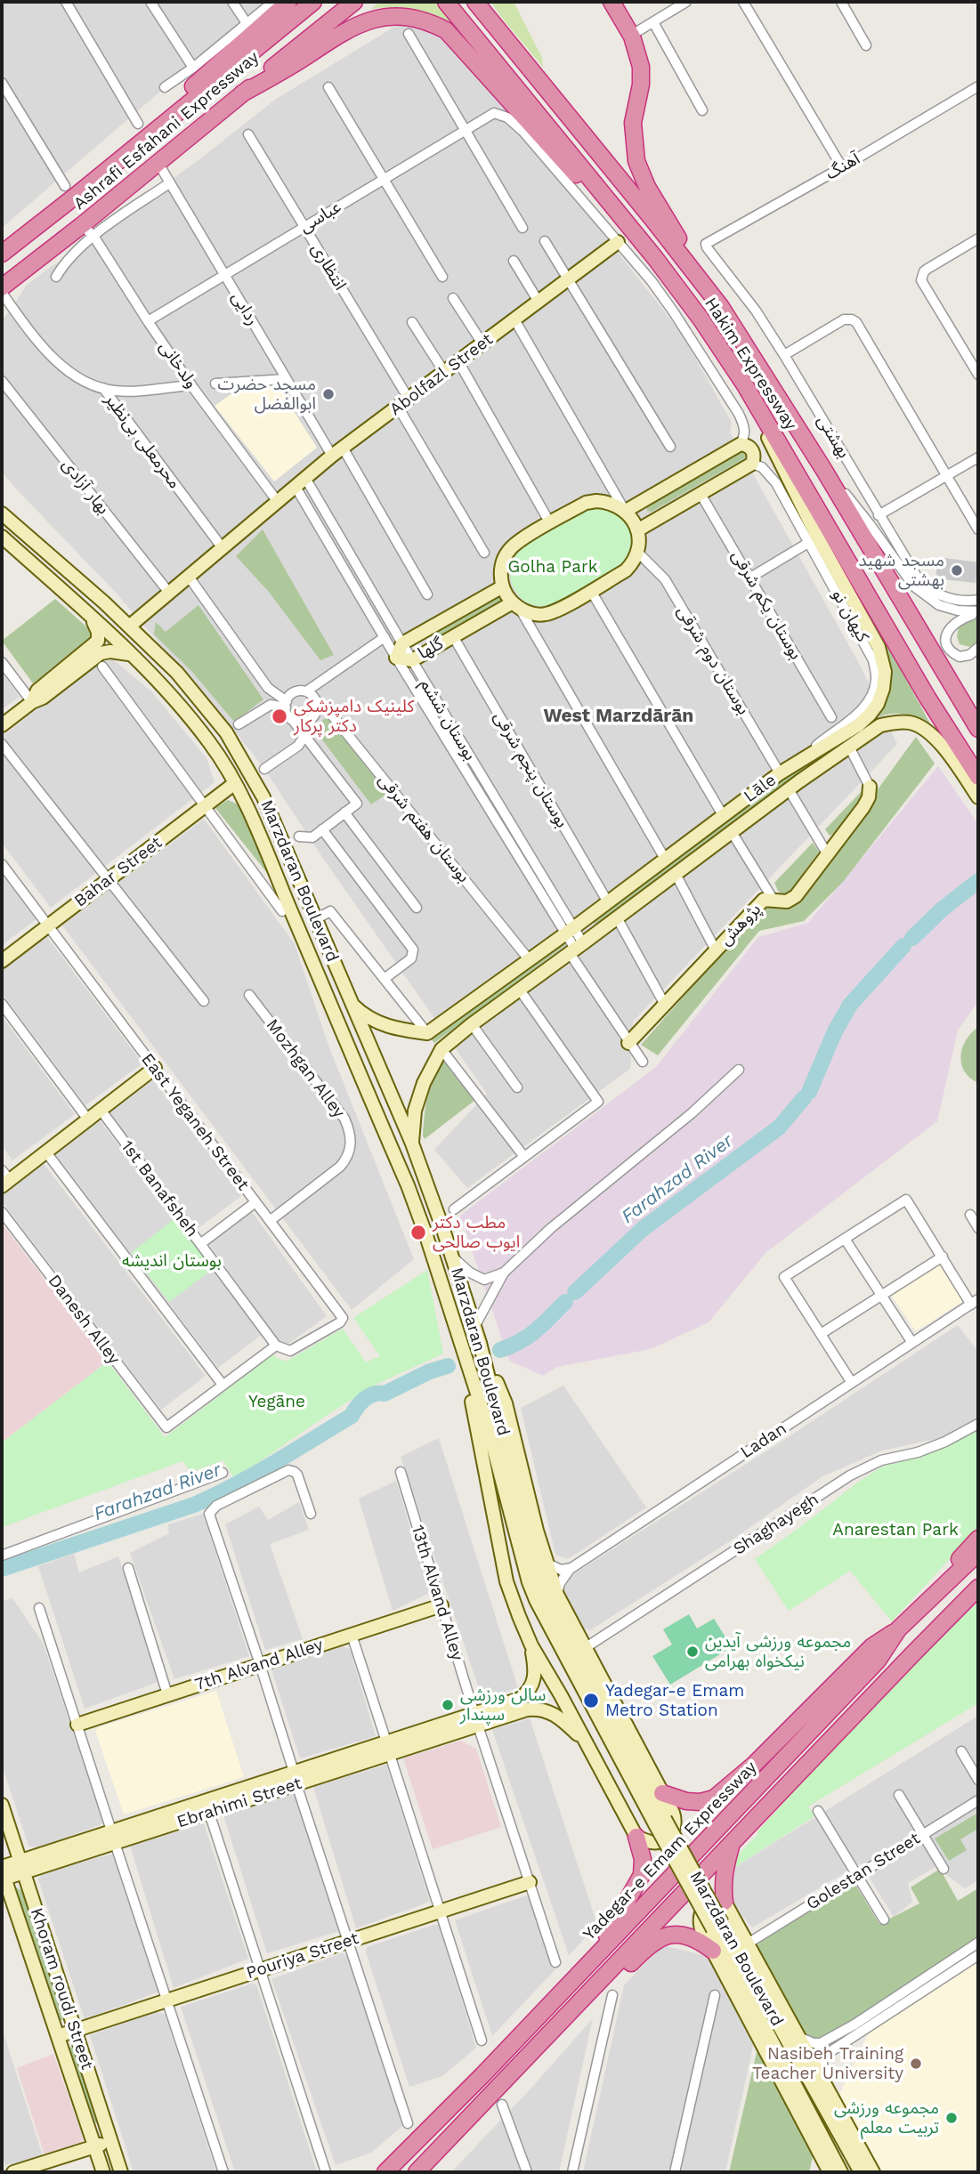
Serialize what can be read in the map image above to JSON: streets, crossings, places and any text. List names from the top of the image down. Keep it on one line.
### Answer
{"streets":{"highway":["Ashrafi Esfahani Expressway","Hakim Expressway","Yadegar-e Emam Expressway"],"main road":["Abolfazl Street","گلها","Lāle","Bahar Street","Marzdaran Boulevard","پژوهش","7th Alvand Alley","Ebrahimi Street","Pouriya Street","Khoram roudi Street"],"street":["آهنگ","عباسی","انتظاری","ردایی","ولدخانی","بهشتی","محرمعلی بی‌نظیر","بهار آزادی","بوستان یکم شرقی","کیهان نو","بوستان دوم شرقی","بوستان ششم","بوستان پنجم شرقی","بوستان هفتم شرقی","Mozhgan Alley","East Yeganeh Street","1st Banafsheh","Danesh Alley","Ladan","Shaghayegh","13th Alvand Alley","Golestan Street"]},"crossings":[["Ashrafi Esfahani Expressway","ردایی"],["Ashrafi Esfahani Expressway","ولدخانی"],["Ashrafi Esfahani Expressway","محرمعلی بی‌نظیر"],["آهنگ","بهشتی"],["عباسی","انتظاری"],["عباسی","ردایی"],["عباسی","ولدخانی"],["عباسی","Abolfazl Street"],["انتظاری","Abolfazl Street"],["ردایی","Abolfazl Street"],["Hakim Expressway","Lāle"],["ولدخانی","Abolfazl Street"],["Abolfazl Street","محرمعلی بی‌نظیر"],["Abolfazl Street","بهار آزادی"],["Abolfazl Street","بوستان ششم"],["Abolfazl Street","Marzdaran Boulevard"],["کیهان نو","Lāle"],["گلها","بوستان دوم شرقی"],["گلها","بوستان ششم"],["گلها","بوستان پنجم شرقی"],["بوستان دوم شرقی","Lāle"],["بوستان ششم","Lāle"],["بوستان پنجم شرقی","Lāle"],["Lāle","بوستان هفتم شرقی"],["Lāle","Marzdaran Boulevard"],["Bahar Street","Marzdaran Boulevard"],["Bahar Street","East Yeganeh Street"],["Mozhgan Alley","East Yeganeh Street"],["East Yeganeh Street","1st Banafsheh"],["13th Alvand Alley","7th Alvand Alley"],["13th Alvand Alley","Ebrahimi Street"],["13th Alvand Alley","Pouriya Street"],["Ebrahimi Street","Khoram roudi Street"],["Pouriya Street","Khoram roudi Street"]],"districts":["West Marzdārān"],"water":["Farahzad River"],"parks":["Golha Park","بوستان اندیشه","Yegāne","Anarestan Park"],"places":["مسجد حضرت ابوالفضل","مسجد شهید بهشتی","کلینیک دامپزشکی دکتر پرکار","مطب دکتر ایوب صالحی","مجموعه ورزشی آیدین نیکخواه بهرامی","Yadegar-e Emam Metro Station","سالن ورزشی سپندار","Nasibeh Training Teacher University","مجموعه ورزشی تربیت معلم"]}
